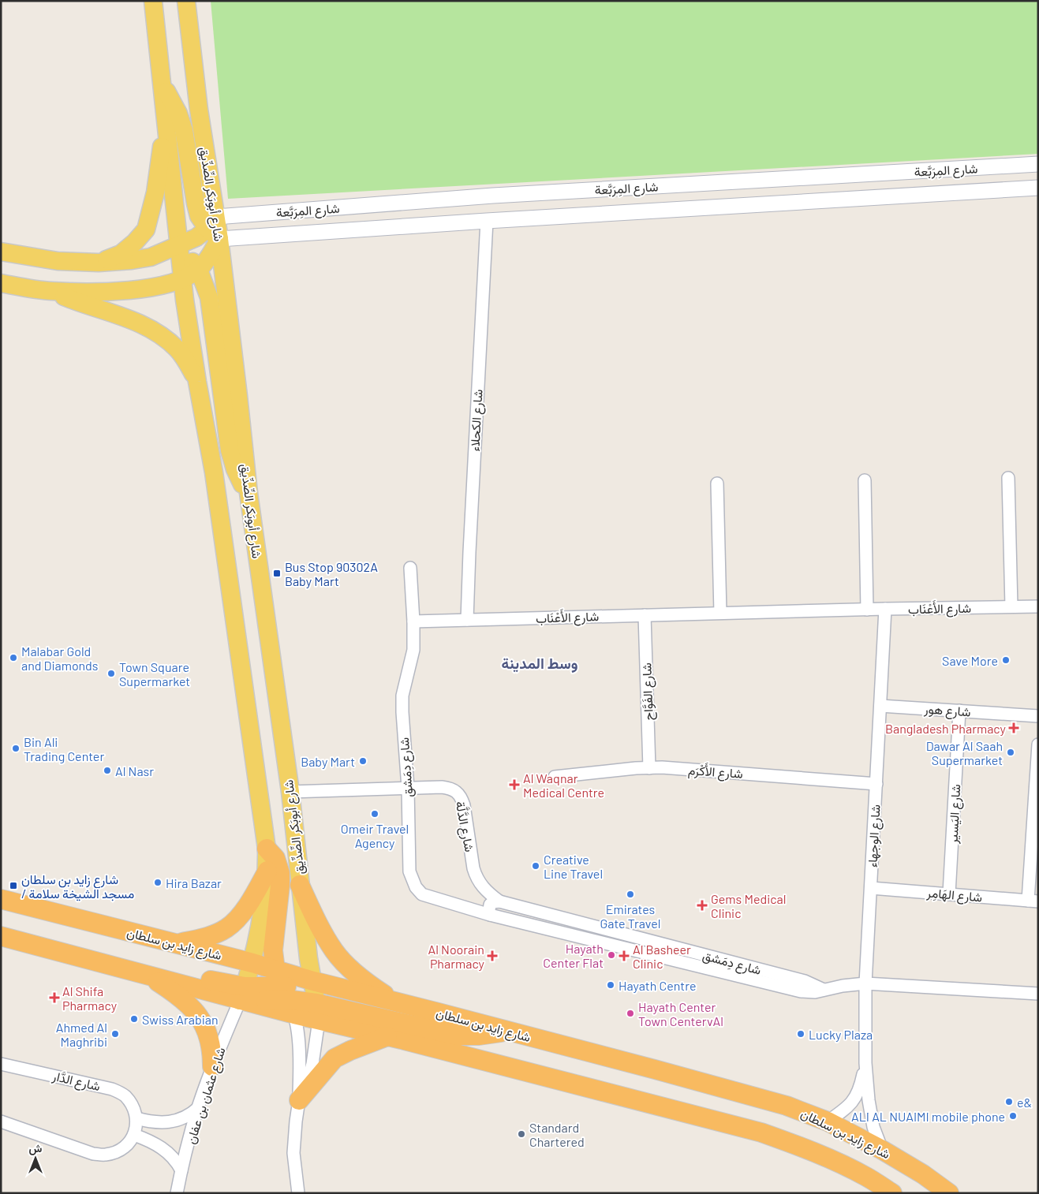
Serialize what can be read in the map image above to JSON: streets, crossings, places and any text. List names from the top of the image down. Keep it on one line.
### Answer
{"streets":{"highway":["شارع زايد بن سلطان"],"main road":["شارع أبوبَكر الصِّدِّيق"],"street":["شارع المِرَبَّعة","شارع الكحلاء","شارع الأَعْنَاب","شارع الفَوَّاح","شارع هور","شارع دِمَشق","شارع الأَكْرَم","شارع اليَسير","شارع الدَّلَّة","شارع الوجهاء","شارع الهَامِر","شارع الدَّار","شارع عثمان بن عفان"]},"crossings":[["شارع المِرَبَّعة","شارع أبوبَكر الصِّدِّيق"],["شارع المِرَبَّعة","شارع الكحلاء"],["شارع أبوبَكر الصِّدِّيق","شارع الدَّلَّة"],["شارع أبوبَكر الصِّدِّيق","شارع زايد بن سلطان"],["شارع الكحلاء","شارع الأَعْنَاب"],["شارع الأَعْنَاب","شارع الفَوَّاح"],["شارع الأَعْنَاب","شارع دِمَشق"],["شارع الأَعْنَاب","شارع الوجهاء"],["شارع الفَوَّاح","شارع الأَكْرَم"],["شارع هور","شارع اليَسير"],["شارع هور","شارع الوجهاء"],["شارع دِمَشق","شارع الدَّلَّة"],["شارع دِمَشق","شارع الوجهاء"],["شارع الأَكْرَم","شارع الوجهاء"],["شارع اليَسير","شارع الهَامِر"],["شارع الوجهاء","شارع الهَامِر"],["شارع الوجهاء","شارع زايد بن سلطان"],["شارع زايد بن سلطان","شارع عثمان بن عفان"]],"districts":["وسط المدينة"],"places":{"transit":["Bus Stop 90302A Baby Mart","شارع زايد بن سلطان / مسجد الشيخة سلامة"],"other":["Malabar Gold and Diamonds","Save More","Town Square Supermarket","Bin Ali Trading Center","Dawar Al Saah Supermarket","Baby Mart","Al Nasr","Omeir Travel Agency","Creative Line Travel","Hira Bazar","Emirates Gate Travel","Hayath Center Flat","Hayath Centre","Hayath Center Town CentervAl","Swiss Arabian","Ahmed Al Maghribi","Lucky Plaza","e&","ALI AL NUAIMI mobile phone","Standard Chartered"],"health":["Bangladesh Pharmacy","Al Waqnar Medical Centre","Gems Medical Clinic","Al Noorain Pharmacy","Al Basheer Clinic","Al Shifa Pharmacy"]},"north":"top"}
